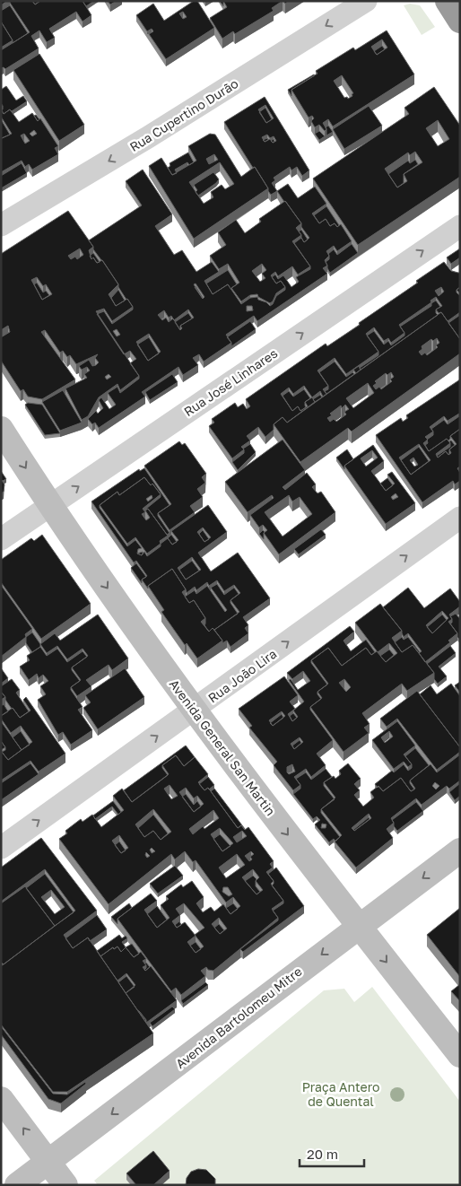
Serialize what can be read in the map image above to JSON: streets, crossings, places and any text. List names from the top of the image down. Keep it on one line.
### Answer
{"streets":{"main road":["Avenida General San Martin","Avenida Bartolomeu Mitre"],"street":["Rua Cupertino Durão","Rua José Linhares","Rua João Lira"]},"crossings":[["Rua José Linhares","Avenida General San Martin"],["Rua João Lira","Avenida General San Martin"],["Avenida General San Martin","Avenida Bartolomeu Mitre"]],"one_way":["Rua Cupertino Durão","Rua José Linhares","Rua João Lira","Avenida General San Martin","Avenida Bartolomeu Mitre"],"parks":["Praça Antero de Quental"],"scale_bar":"20 m"}
